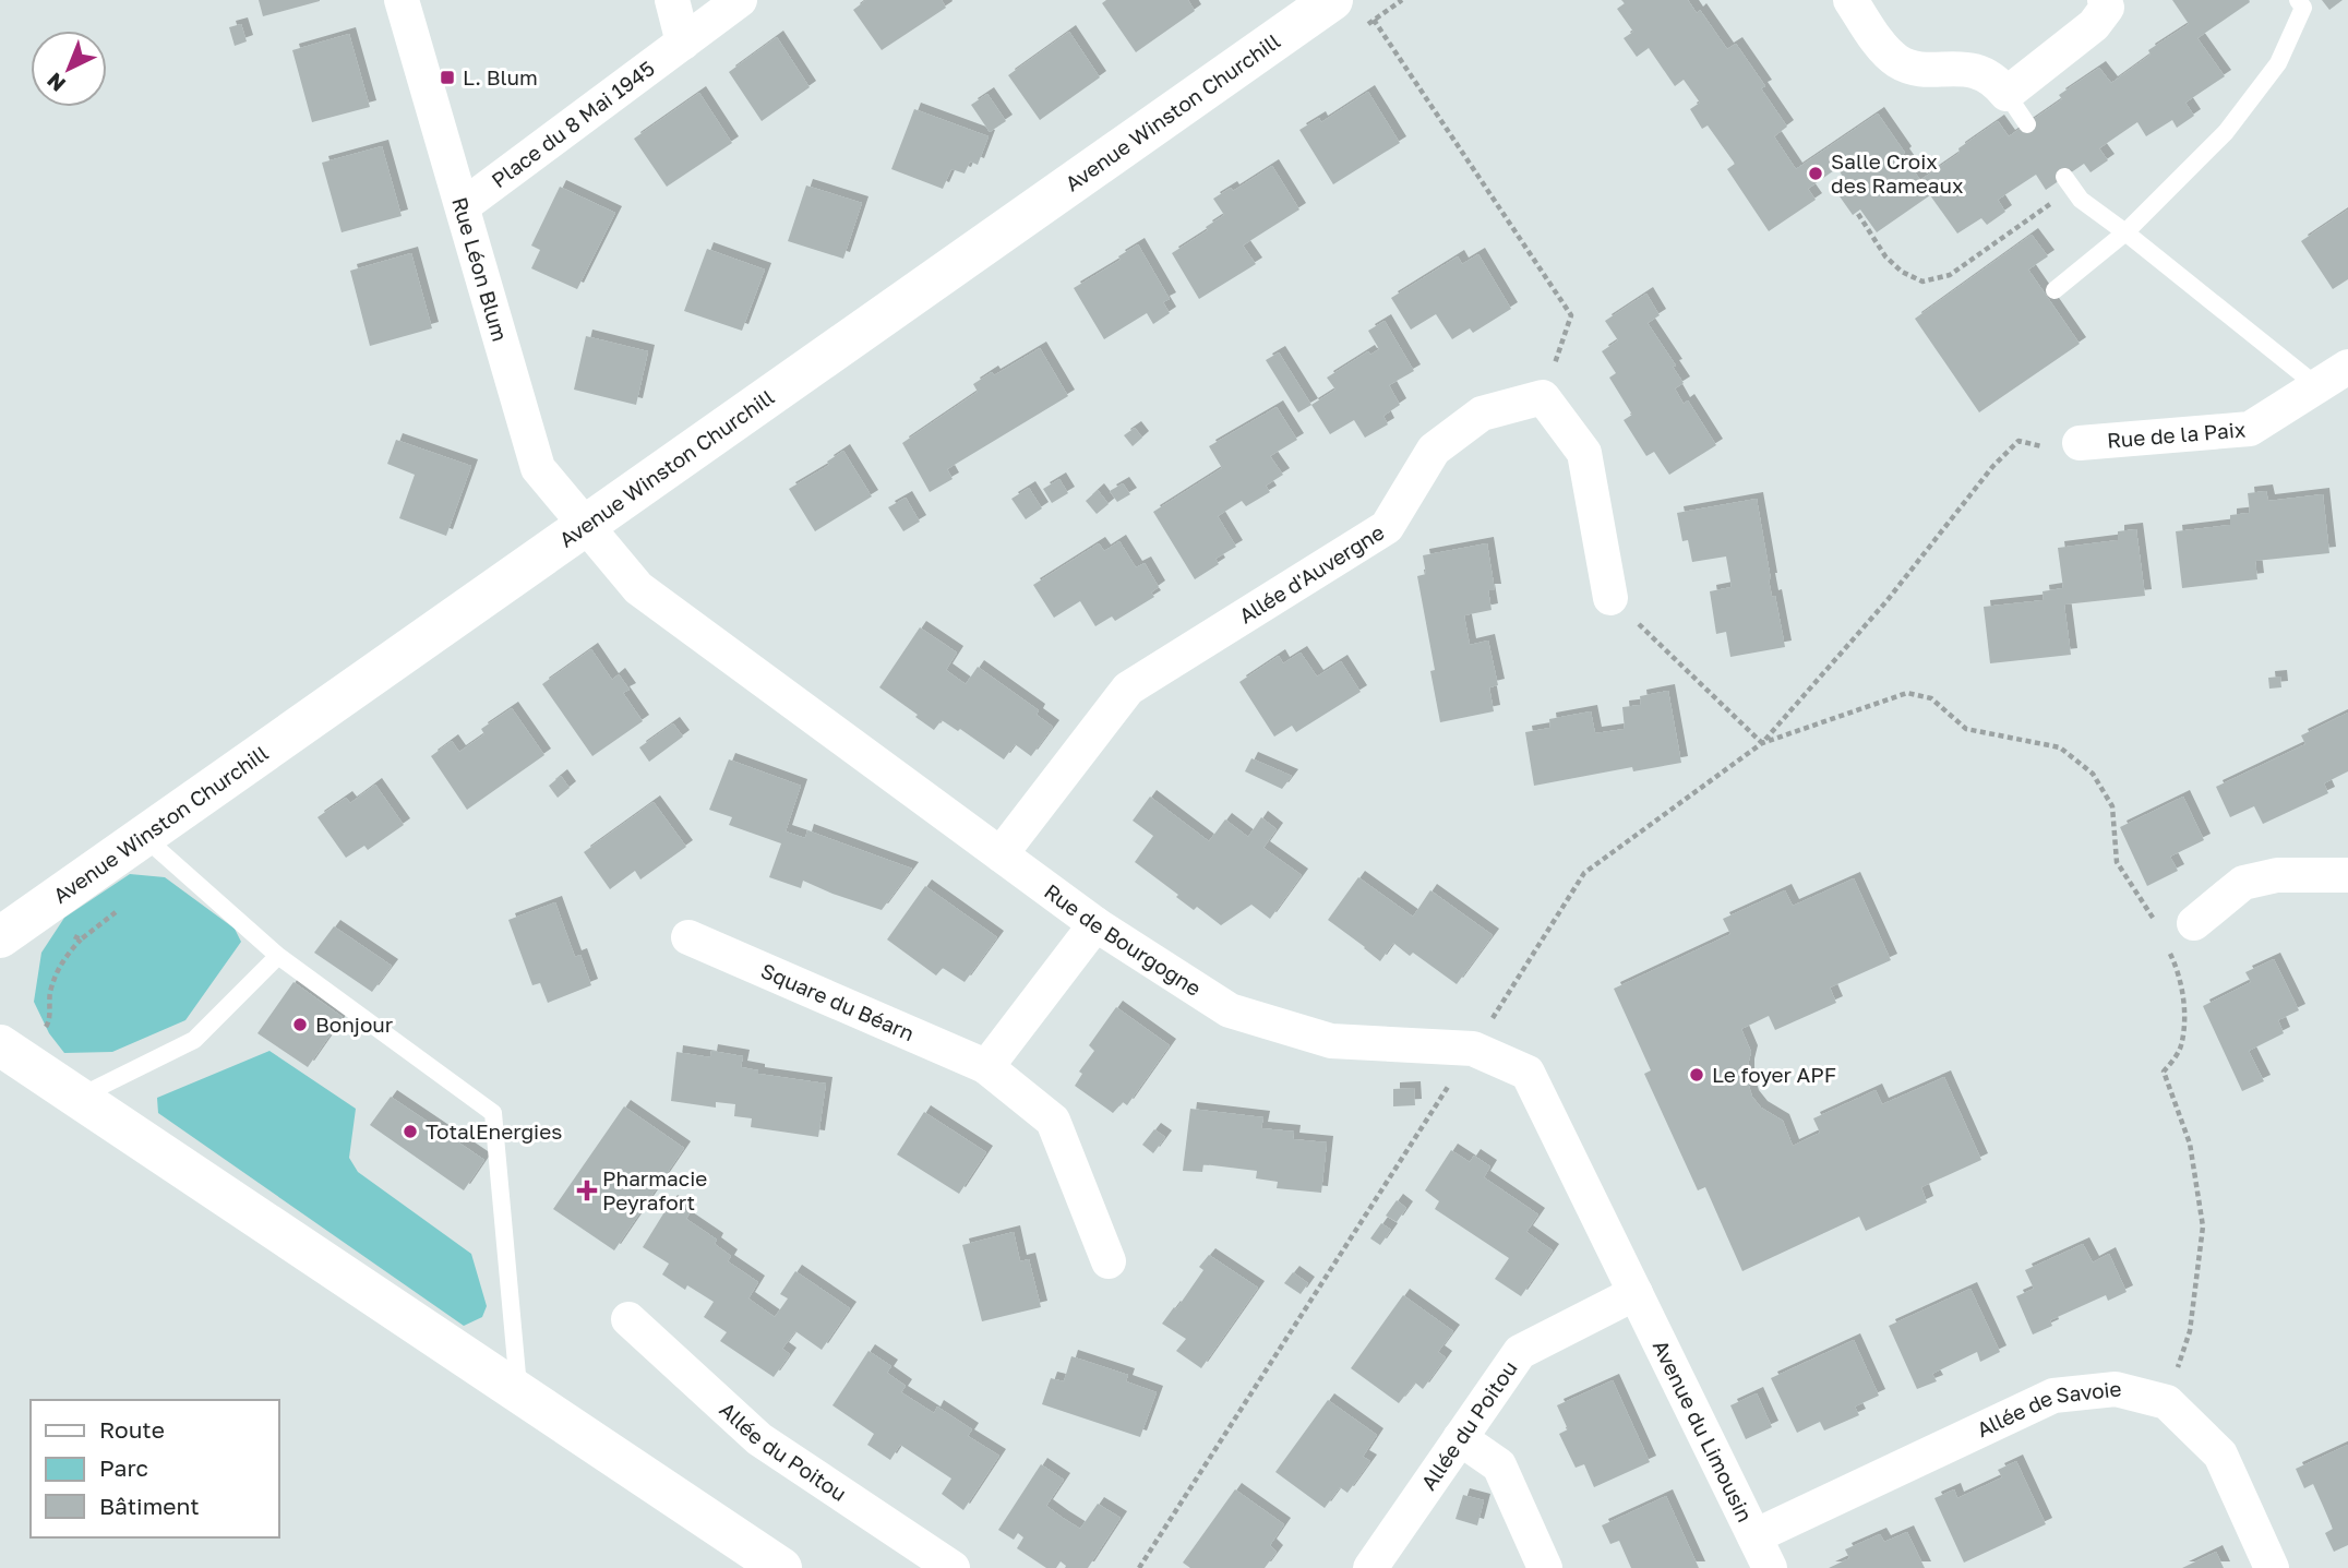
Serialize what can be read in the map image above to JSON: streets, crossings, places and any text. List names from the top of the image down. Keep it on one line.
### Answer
{"streets":{"main road":["Avenue Winston Churchill"],"street":["Place du 8 Mai 1945","Rue Léon Blum","Rue de la Paix","Allée d'Auvergne","Rue de Bourgogne","Square du Béarn","Allée de Savoie","Allée du Poitou","Avenue du Limousin"]},"crossings":[["Avenue Winston Churchill","Rue Léon Blum"],["Avenue Winston Churchill","Rue de Bourgogne"],["Place du 8 Mai 1945","Rue Léon Blum"],["Rue Léon Blum","Rue de Bourgogne"],["Allée d'Auvergne","Rue de Bourgogne"],["Rue de Bourgogne","Allée du Poitou"],["Rue de Bourgogne","Avenue du Limousin"],["Allée de Savoie","Avenue du Limousin"],["Allée du Poitou","Avenue du Limousin"]],"places":{"transit":["L. Blum"],"other":["Salle Croix des Rameaux","Bonjour","Le foyer APF","TotalEnergies"],"health":["Pharmacie Peyrafort"]},"legend":["Route","Parc","Bâtiment"],"north":"bottom left"}
